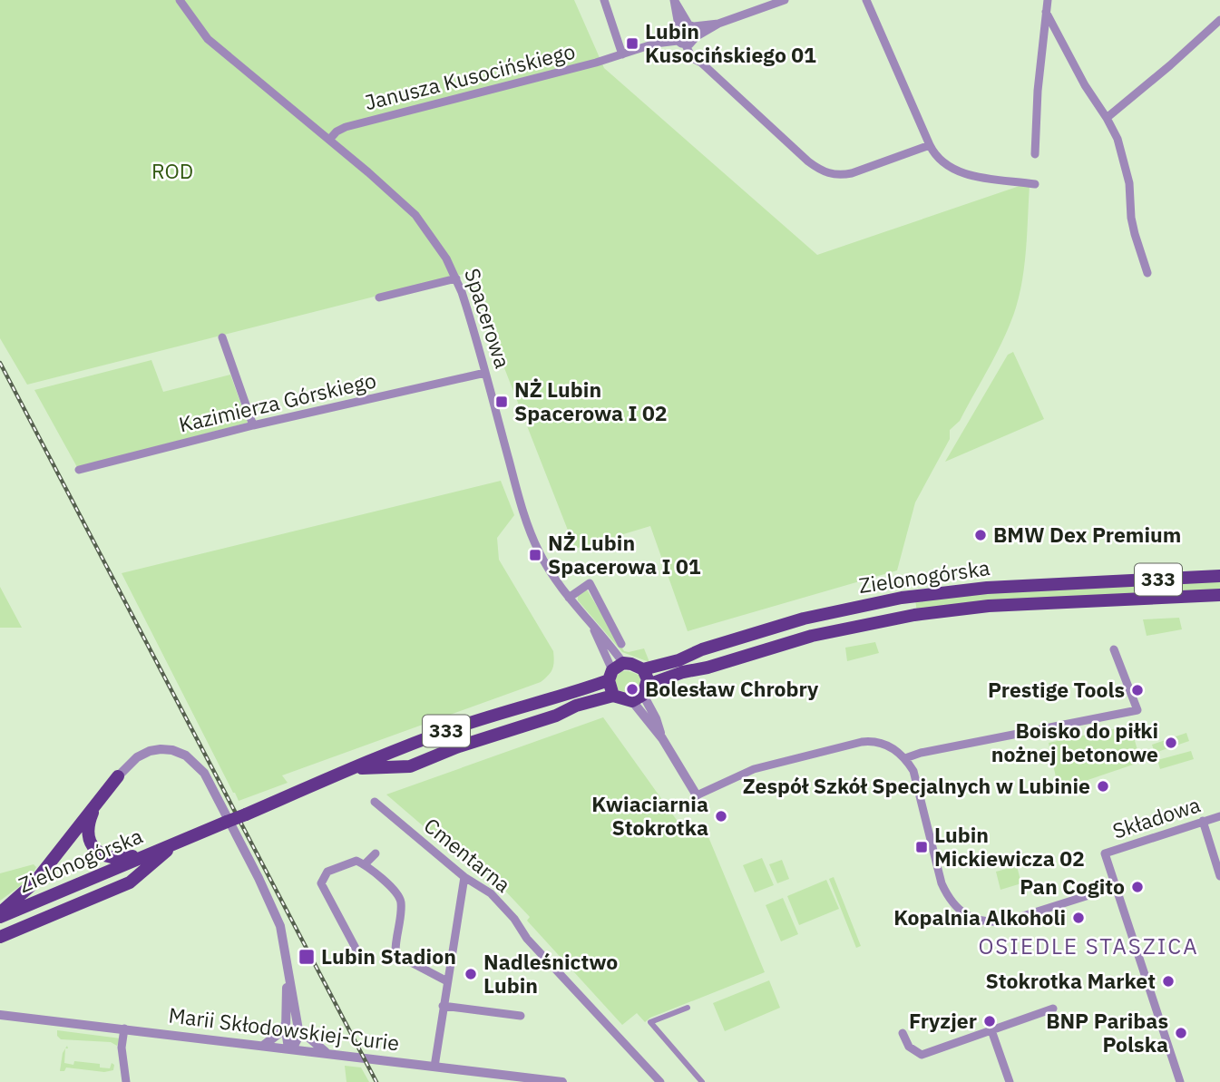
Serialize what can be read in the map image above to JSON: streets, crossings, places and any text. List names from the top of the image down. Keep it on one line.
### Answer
{"streets":{"main road":["Zielonogórska","333"],"street":["Janusza Kusocińskiego","Spacerowa","Kazimierza Górskiego","Składowa","Cmentarna","Marii Skłodowskiej-Curie"]},"crossings":[["Janusza Kusocińskiego","Spacerowa"],["Spacerowa","Kazimierza Górskiego"],["Spacerowa","Zielonogórska"]],"districts":["OSIEDLE STASZICA"],"parks":["ROD"],"places":{"transit":["Lubin Kusocińskiego 01","NŻ Lubin Spacerowa I 02","NŻ Lubin Spacerowa I 01","Lubin Mickiewicza 02","Lubin Stadion"],"other":["BMW Dex Premium","Bolesław Chrobry","Prestige Tools","Boisko do piłki nożnej betonowe","Zespół Szkół Specjalnych w Lubinie","Kwiaciarnia Stokrotka","Pan Cogito","Kopalnia Alkoholi","Nadleśnictwo Lubin","Stokrotka Market","Fryzjer","BNP Paribas Polska"]}}
